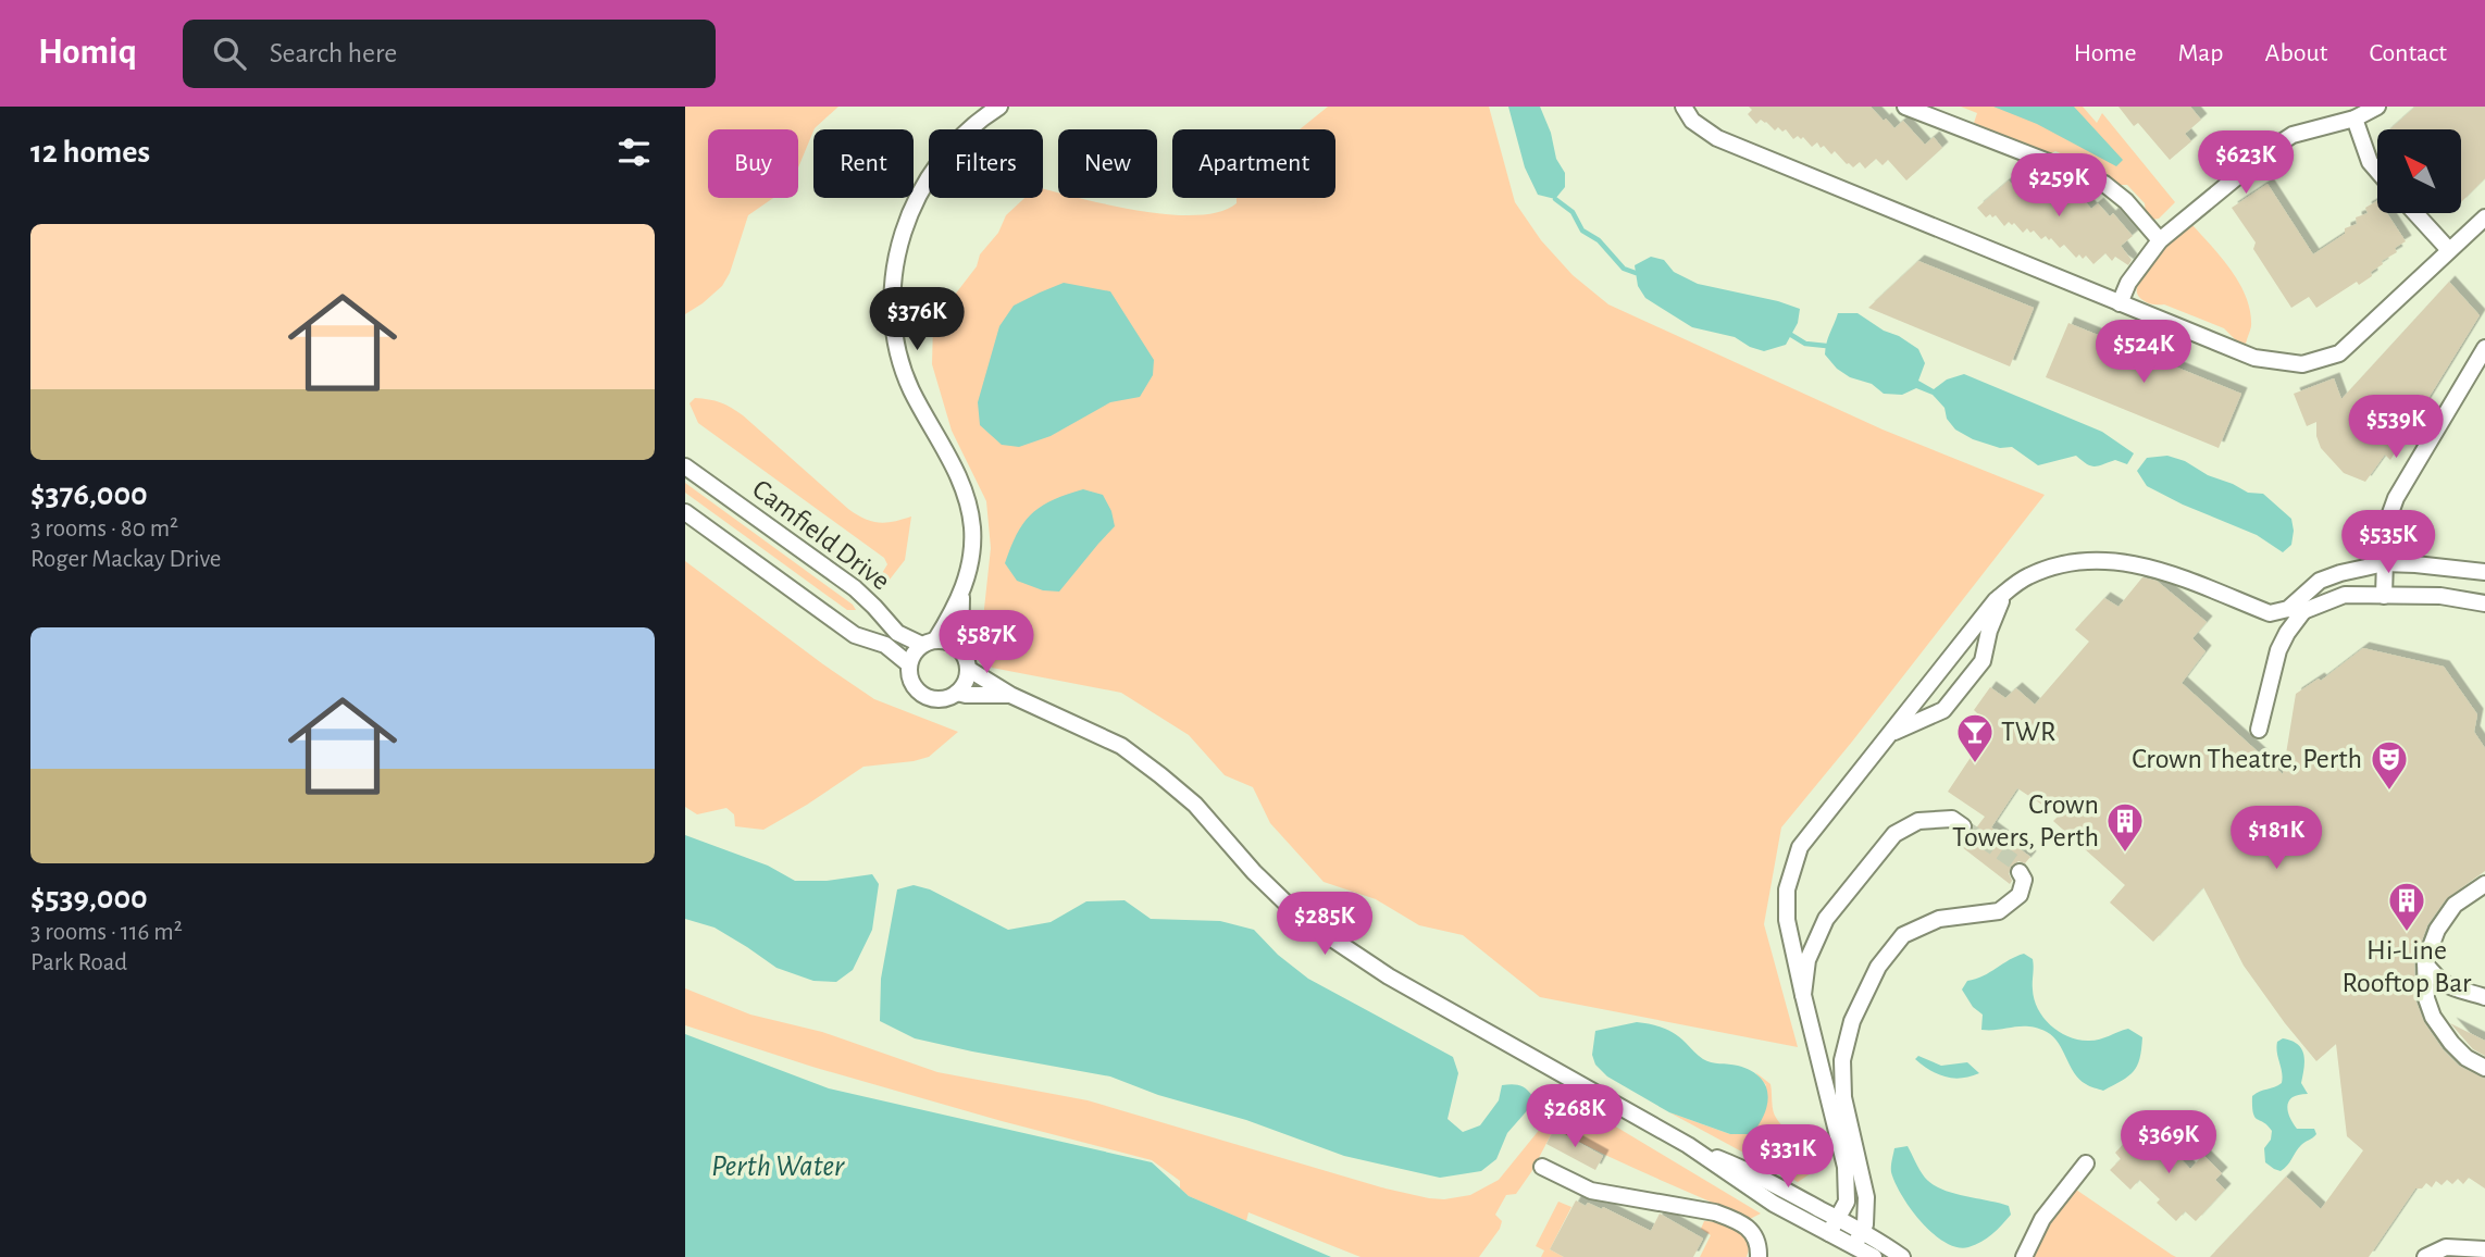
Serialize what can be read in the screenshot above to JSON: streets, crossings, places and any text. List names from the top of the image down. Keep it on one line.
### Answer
{"streets":{"street":["Camfield Drive"]},"water":["Perth Water"],"places":{"bar":["TWR"],"theatre":["Crown Theatre, Perth"],"building":["Crown Towers, Perth","Hi-Line Rooftop Bar"]},"north":"top left","page":{"header":"Homiq","search":"Search here","nav":["Home","Map","About","Contact"],"heading":"12 homes","chip":["Buy","Rent","Filters","New","Apartment"],"price":["$623K","$259K","$376K","$524K","$539K","$535K","$587K","$181K","$285K","$268K","$369K","$331K"],"list":[{"name":"$376,000","note":"3 rooms · 80 m² · Roger Mackay Drive"},{"name":"$539,000","note":"3 rooms · 116 m² · Park Road"}]}}
